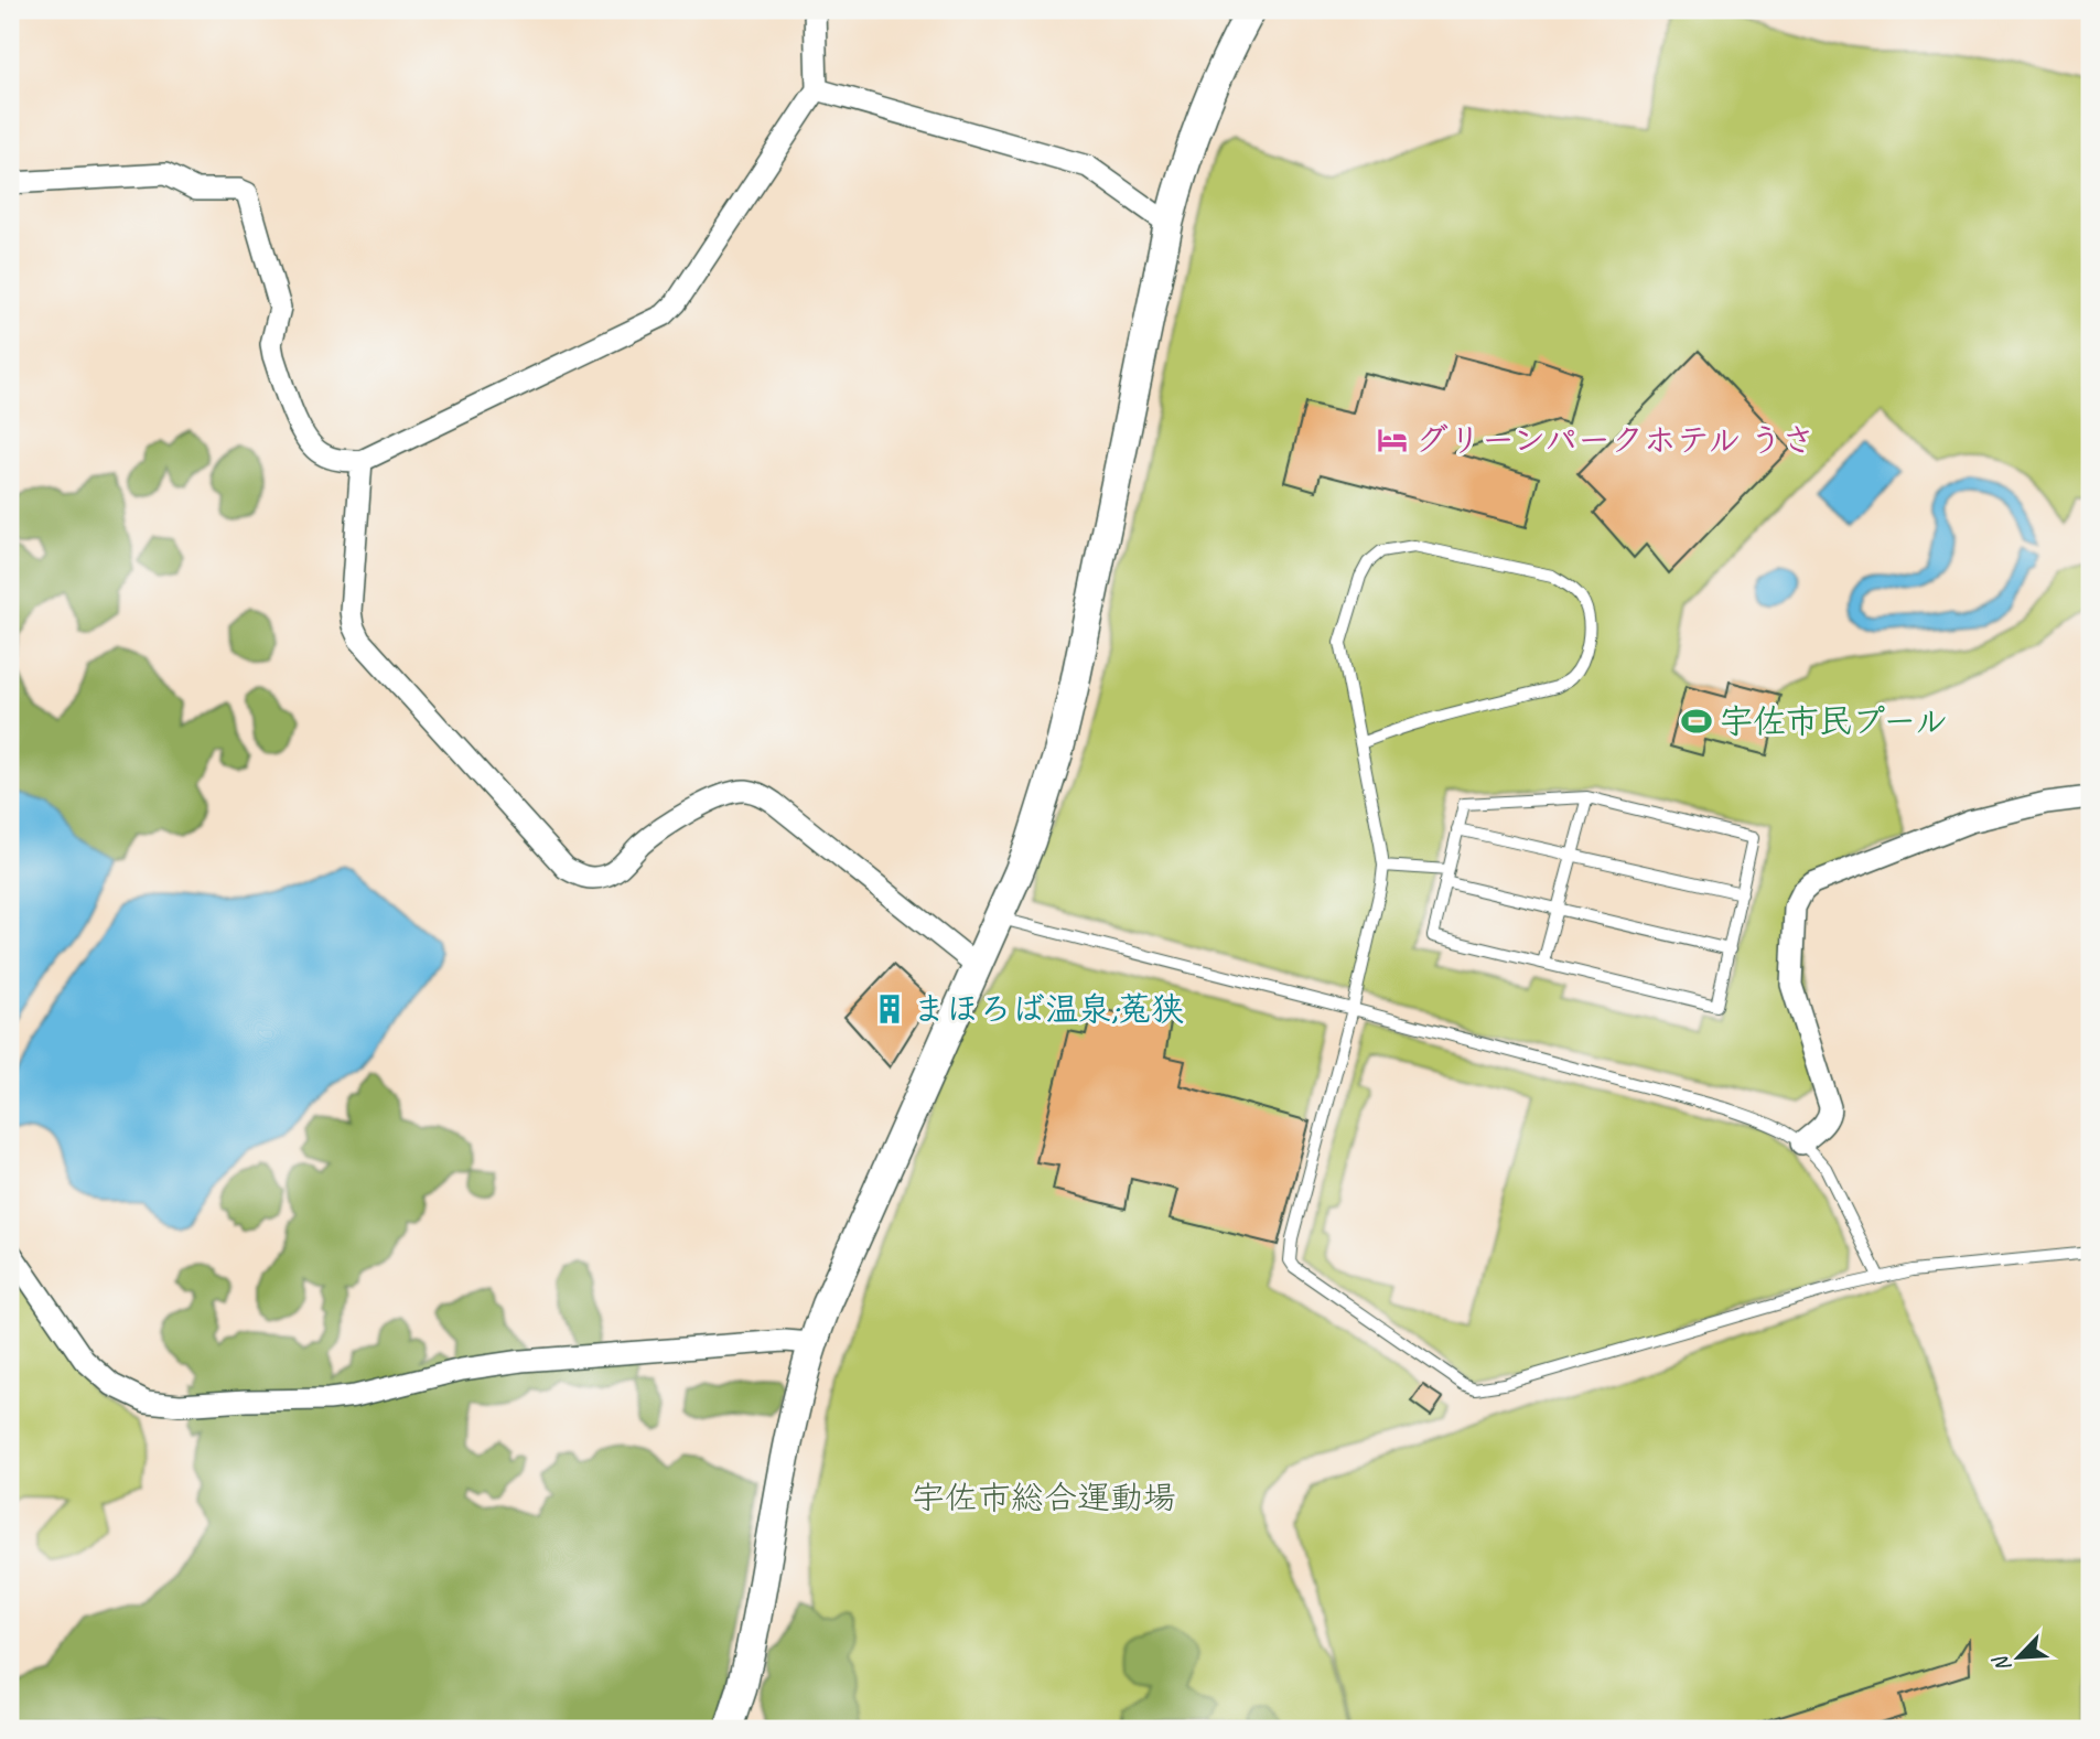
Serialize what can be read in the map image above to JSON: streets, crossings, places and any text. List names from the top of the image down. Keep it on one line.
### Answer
{"parks":["宇佐市総合運動場"],"places":{"hotel":["グリーンパークホテル うさ"],"sports":["宇佐市民プール"],"building":["まほろば温泉;菟狭"]},"north":"bottom left"}
